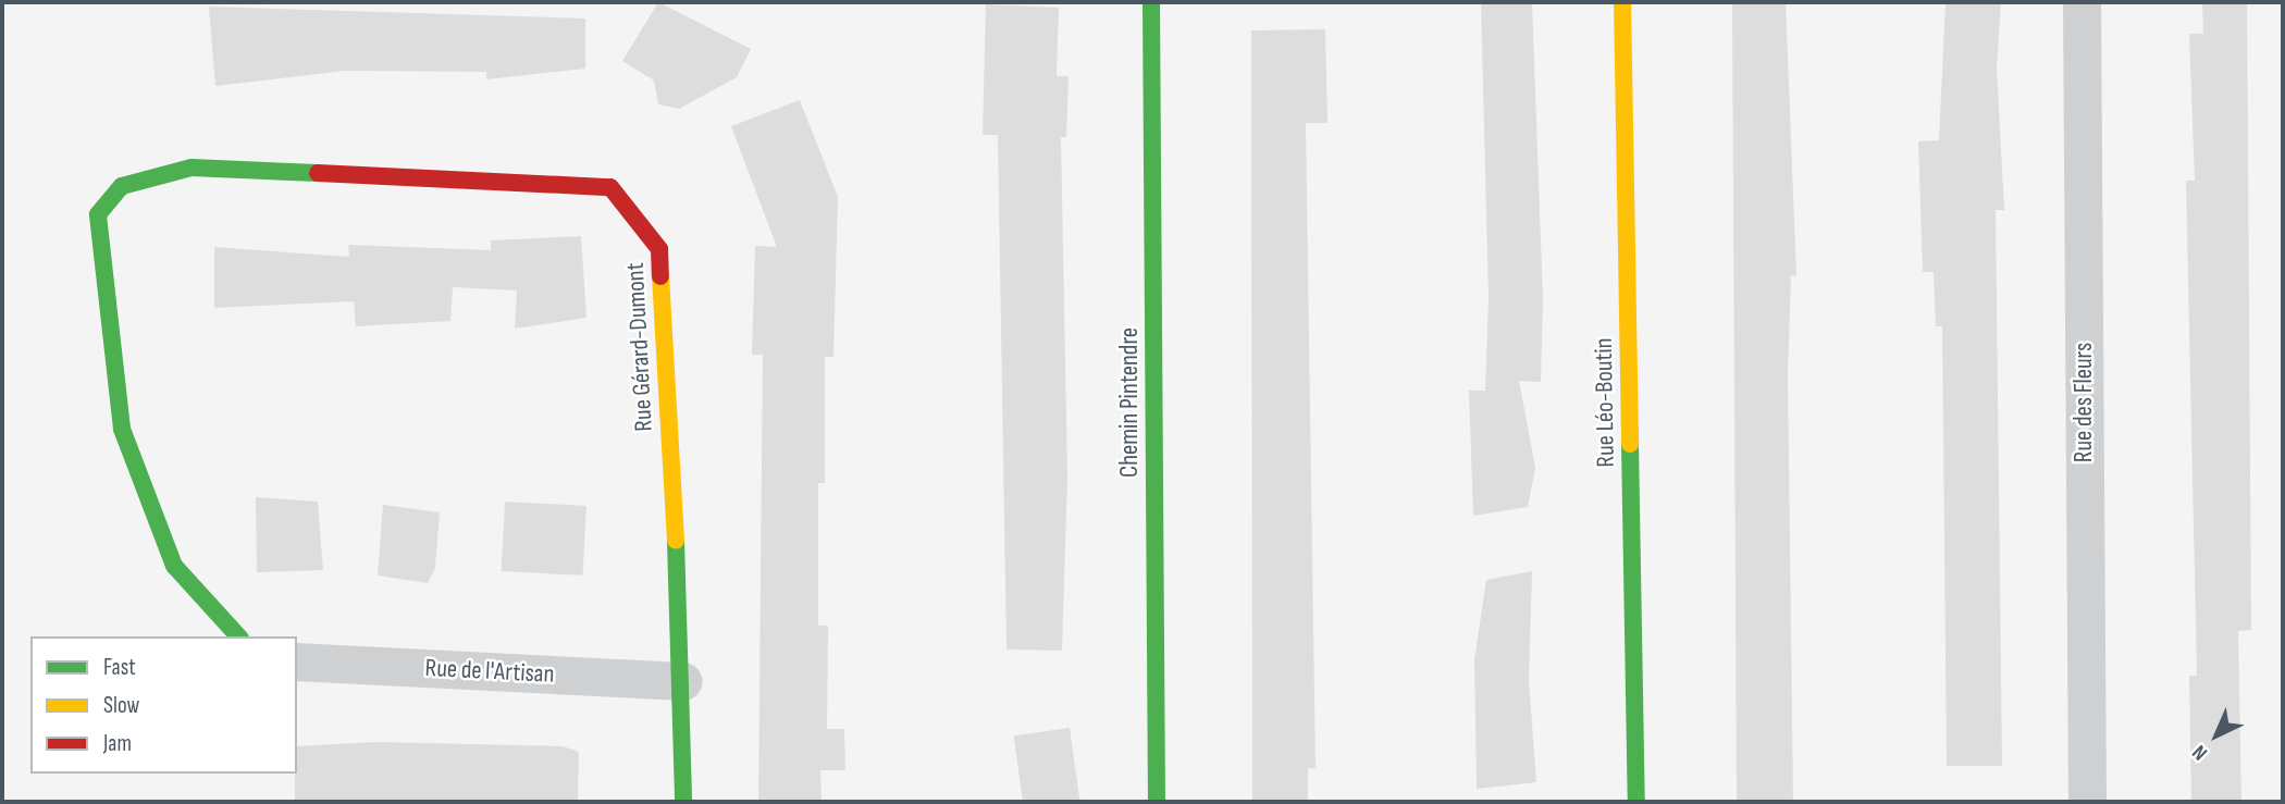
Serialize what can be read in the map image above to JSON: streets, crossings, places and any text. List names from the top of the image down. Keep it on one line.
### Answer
{"streets":{"street":["Rue Gérard-Dumont","Chemin Pintendre","Rue Léo-Boutin","Rue des Fleurs","Rue de l'Artisan"]},"crossings":[["Rue Gérard-Dumont","Rue de l'Artisan"]],"legend":["Fast","Slow","Jam"],"north":"bottom left"}
